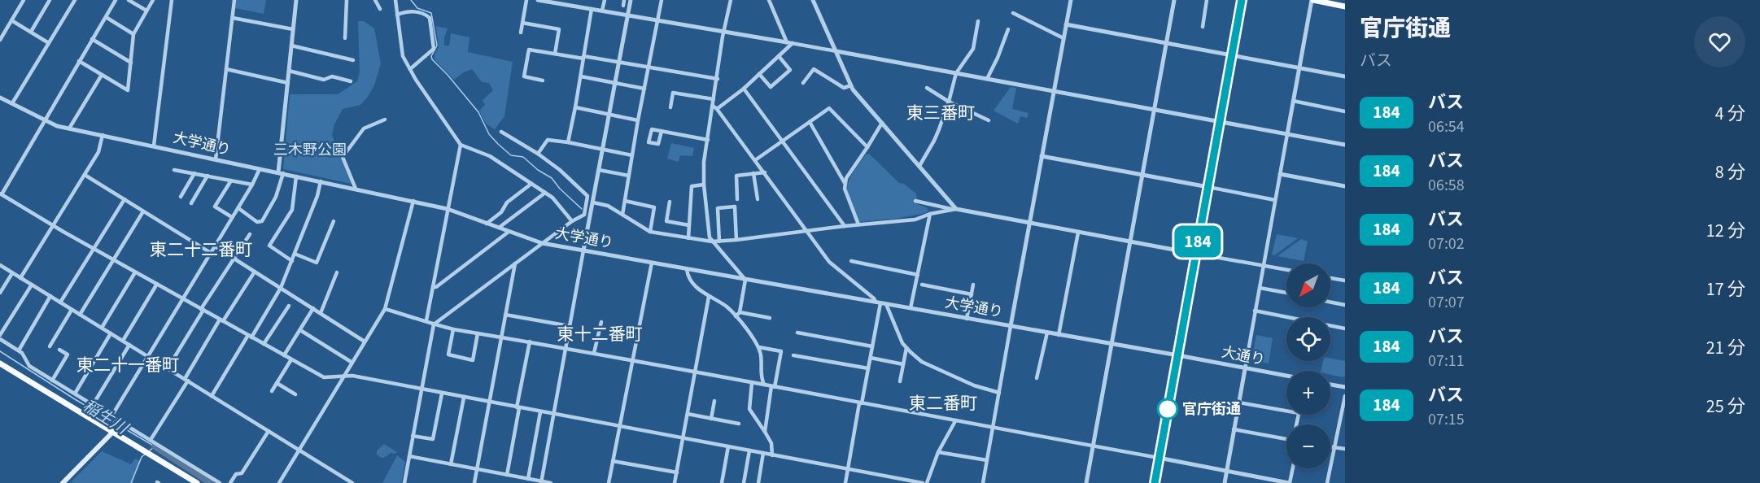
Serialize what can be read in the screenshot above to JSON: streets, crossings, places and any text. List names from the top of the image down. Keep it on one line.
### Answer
{"streets":{"street":["大学通り","大通り"]},"crossings":[["大学通り","大通り"]],"districts":["東三番町","東二十二番町","東十二番町","東二十一番町","東二番町"],"water":["稲生川"],"parks":["三木野公園"],"places":["官庁街通"],"lines":["bus line 184"],"north":"bottom left","page":{"on_map":"184","heading":["官庁街通","バス"],"list":[{"mark":"184","name":"バス","note":"06:54","value":"4 分"},{"mark":"184","name":"バス","note":"06:58","value":"8 分"},{"mark":"184","name":"バス","note":"07:02","value":"12 分"},{"mark":"184","name":"バス","note":"07:07","value":"17 分"},{"mark":"184","name":"バス","note":"07:11","value":"21 分"},{"mark":"184","name":"バス","note":"07:15","value":"25 分"}],"map_buttons":["+","−"]}}
